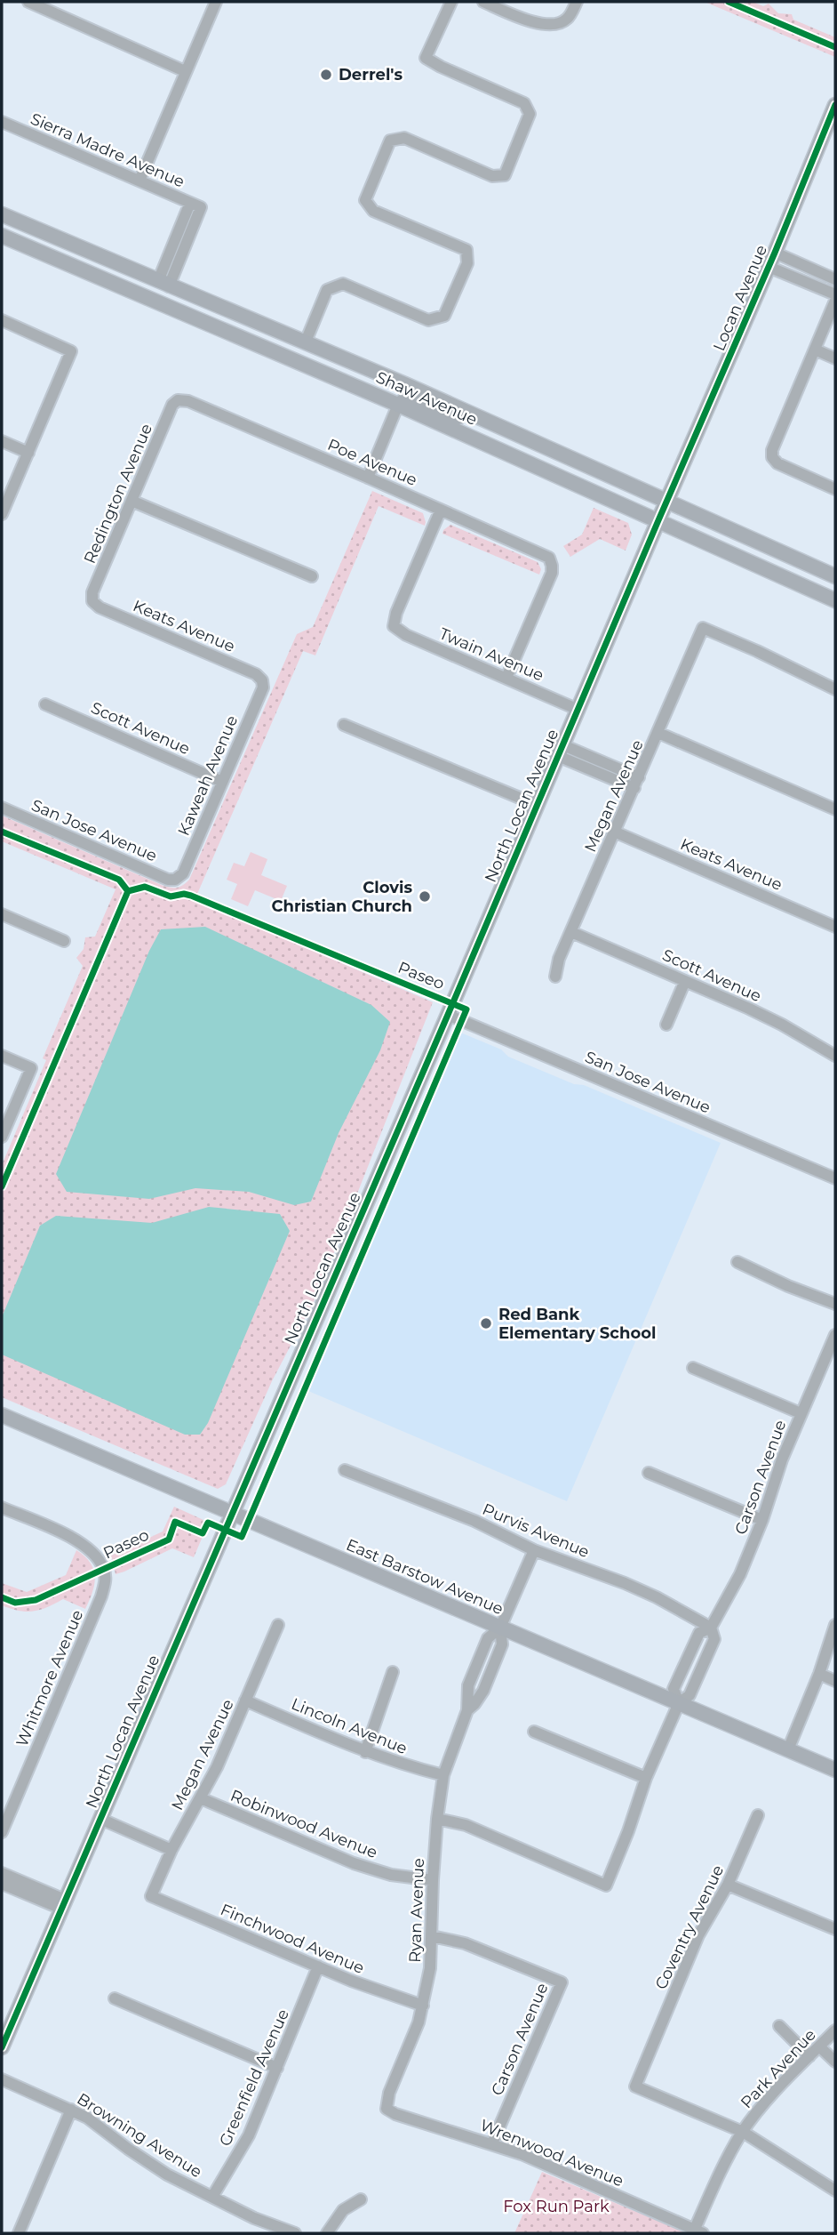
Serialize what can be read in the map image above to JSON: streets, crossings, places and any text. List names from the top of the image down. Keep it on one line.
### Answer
{"streets":{"street":["Sierra Madre Avenue","Locan Avenue","Shaw Avenue","Poe Avenue","Redington Avenue","Keats Avenue","Twain Avenue","Scott Avenue","Kaweah Avenue","Megan Avenue","North Locan Avenue","San Jose Avenue","Carson Avenue","Purvis Avenue","East Barstow Avenue","Whitmore Avenue","Lincoln Avenue","Robinwood Avenue","Ryan Avenue","Coventry Avenue","Finchwood Avenue","Park Avenue","Greenfield Avenue","Browning Avenue","Wrenwood Avenue"],"cycle path":["Paseo"]},"crossings":[["Sierra Madre Avenue","Shaw Avenue"],["Locan Avenue","Shaw Avenue"],["Locan Avenue","North Locan Avenue"],["Shaw Avenue","North Locan Avenue"],["Poe Avenue","Redington Avenue"],["Poe Avenue","Twain Avenue"],["Redington Avenue","Keats Avenue"],["Keats Avenue","Kaweah Avenue"],["Keats Avenue","Megan Avenue"],["Twain Avenue","North Locan Avenue"],["Scott Avenue","Kaweah Avenue"],["Scott Avenue","Megan Avenue"],["Kaweah Avenue","San Jose Avenue"],["Megan Avenue","Lincoln Avenue"],["Megan Avenue","Robinwood Avenue"],["Megan Avenue","Finchwood Avenue"],["North Locan Avenue","San Jose Avenue"],["North Locan Avenue","East Barstow Avenue"],["Carson Avenue","Purvis Avenue"],["Carson Avenue","East Barstow Avenue"],["Carson Avenue","Ryan Avenue"],["Carson Avenue","Wrenwood Avenue"],["East Barstow Avenue","Ryan Avenue"],["Lincoln Avenue","Ryan Avenue"],["Robinwood Avenue","Ryan Avenue"],["Ryan Avenue","Finchwood Avenue"],["Ryan Avenue","Wrenwood Avenue"],["Coventry Avenue","Park Avenue"],["Finchwood Avenue","Greenfield Avenue"],["Park Avenue","Wrenwood Avenue"],["Greenfield Avenue","Browning Avenue"]],"parks":["Fox Run Park"],"places":["Derrel's","Clovis Christian Church","Red Bank Elementary School"]}
